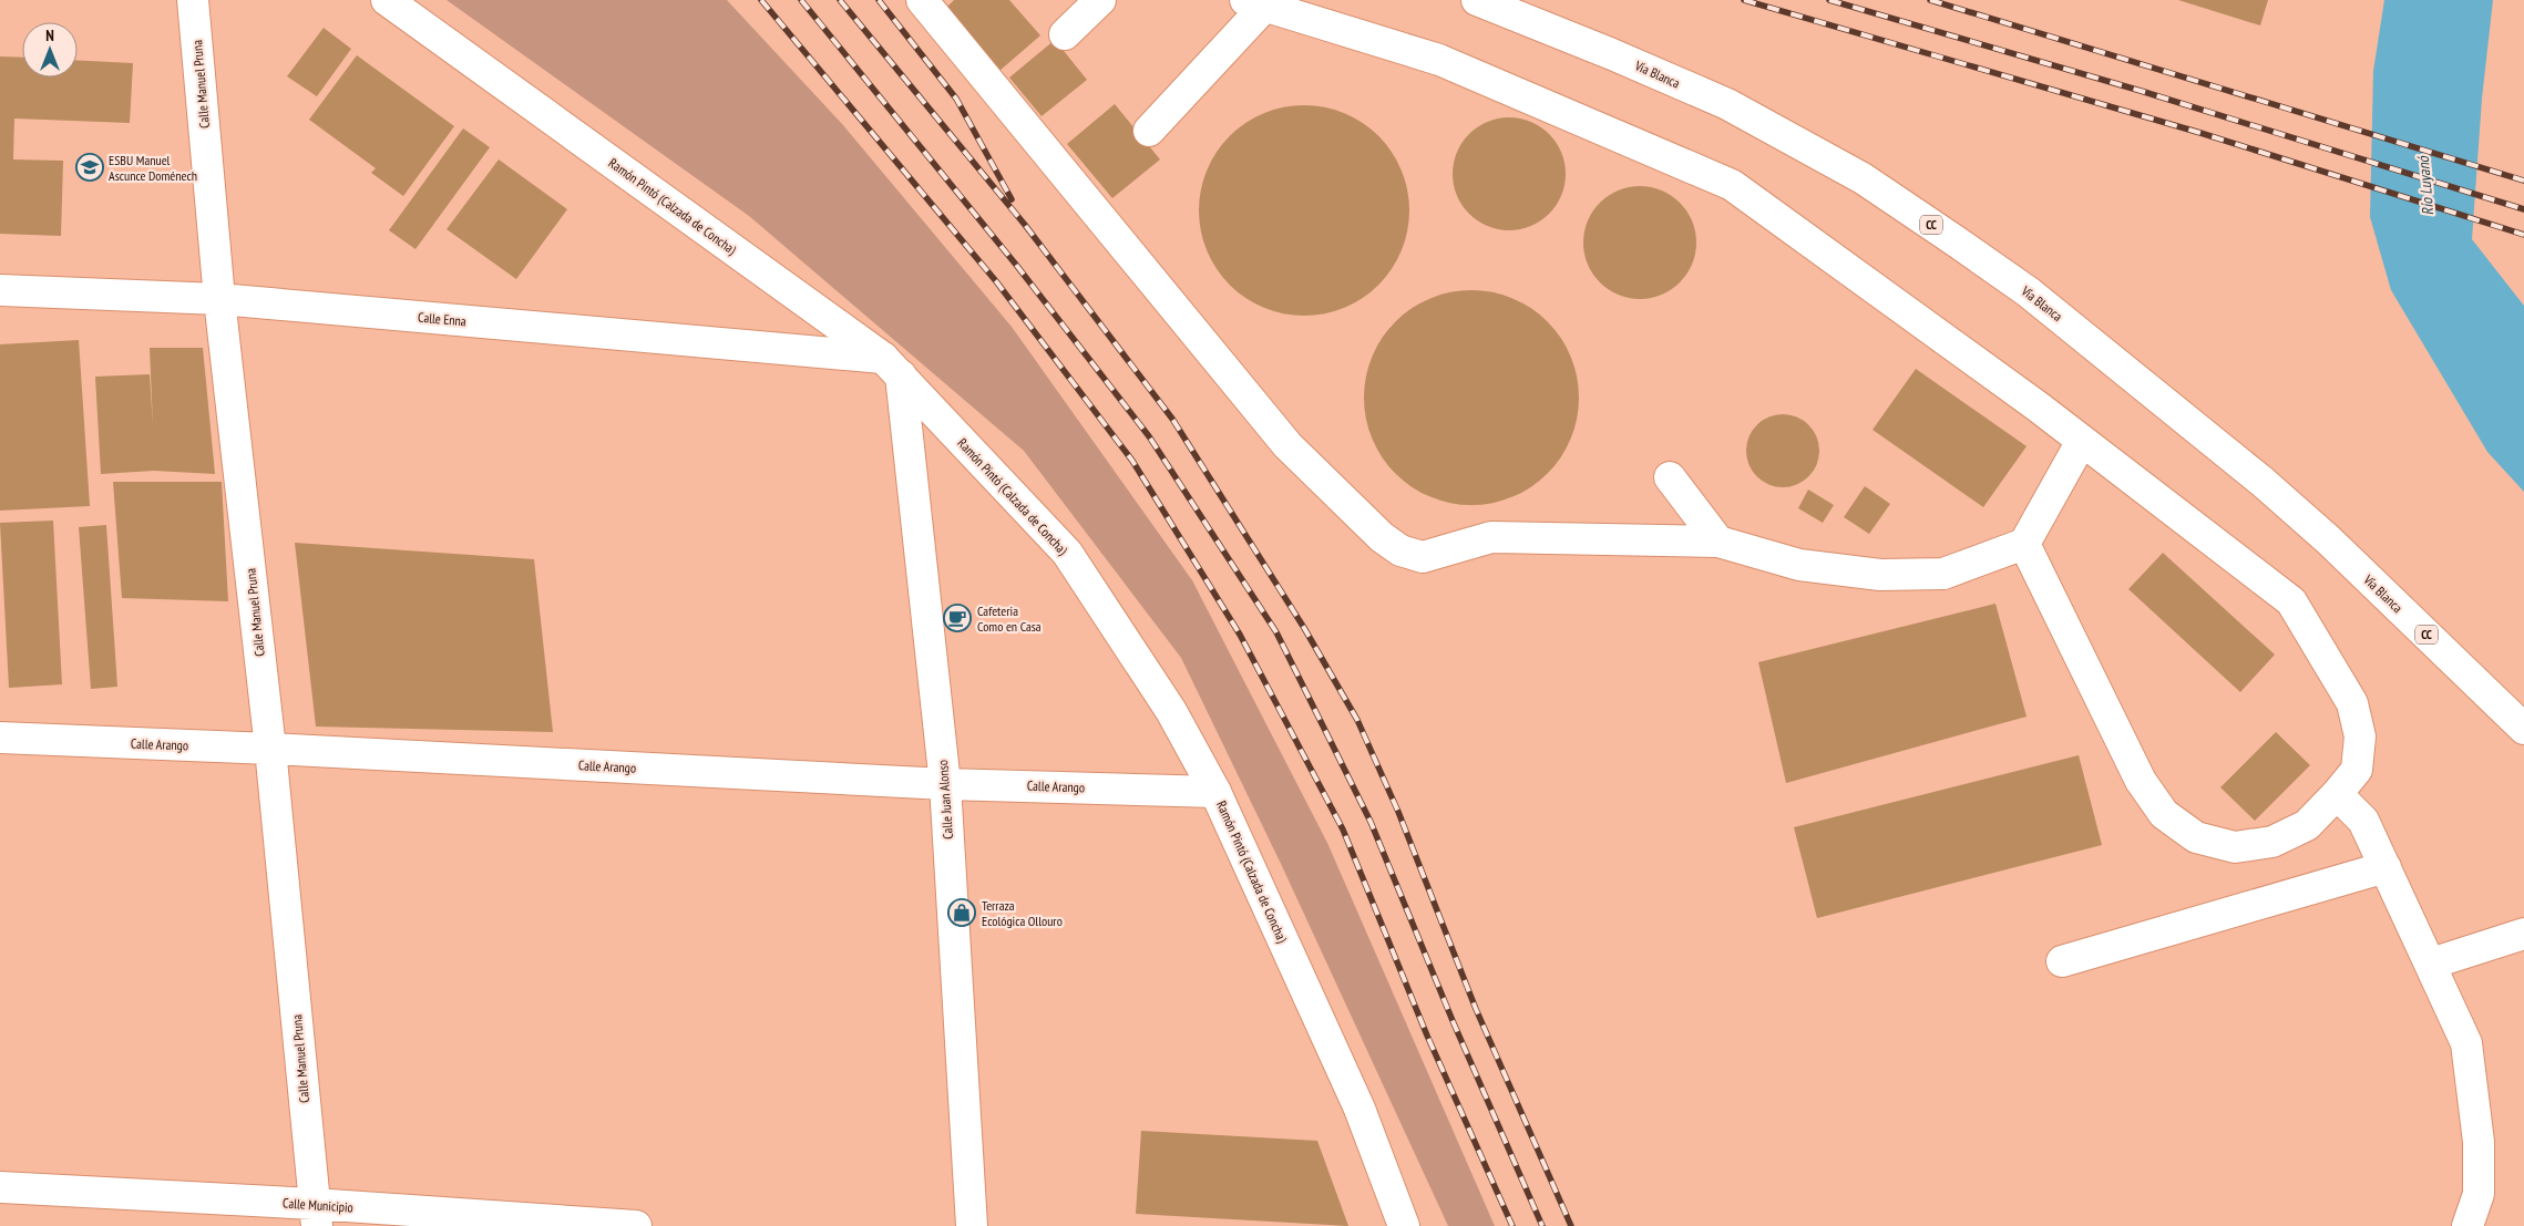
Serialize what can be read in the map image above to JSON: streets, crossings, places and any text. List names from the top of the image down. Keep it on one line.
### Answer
{"streets":{"street":["Vía Blanca","Calle Manuel Pruna","Ramón Pintó (Calzada de Concha)","CC","Calle Enna","Calle Arango","Calle Juan Alonso","Calle Municipio"]},"crossings":[["Calle Manuel Pruna","Calle Enna"],["Calle Manuel Pruna","Calle Arango"],["Calle Manuel Pruna","Calle Municipio"],["Ramón Pintó (Calzada de Concha)","Calle Enna"],["Ramón Pintó (Calzada de Concha)","Calle Arango"],["Ramón Pintó (Calzada de Concha)","Calle Juan Alonso"],["Calle Enna","Calle Juan Alonso"],["Calle Arango","Calle Juan Alonso"]],"water":["Río Luyanó"],"places":{"school or university":["ESBU Manuel Ascunce Doménech"],"cafe":["Cafeteria Como en Casa"],"shop":["Terraza Ecológica Ollouro"]},"north":"top"}
